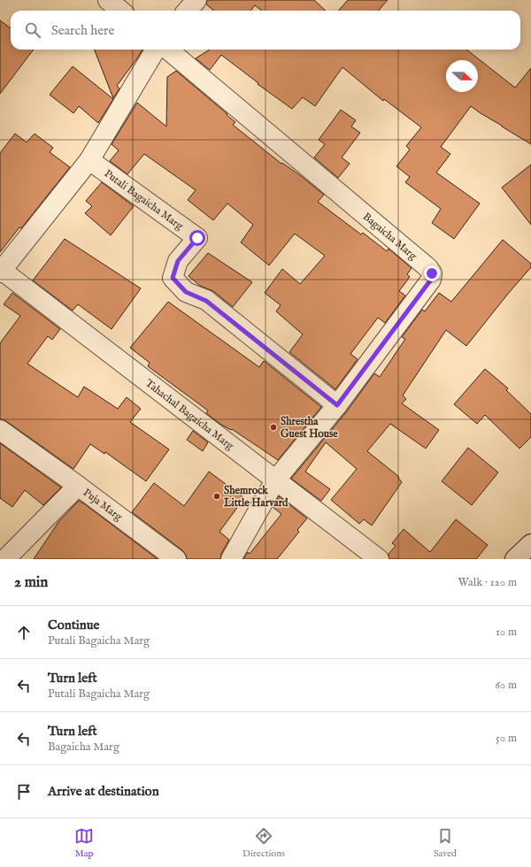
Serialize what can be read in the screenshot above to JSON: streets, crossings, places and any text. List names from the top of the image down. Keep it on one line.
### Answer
{"streets":{"street":["Putali Bagaicha Marg","Bagaicha Marg","Tahachal Bagaicha Marg","Puja Marg"]},"crossings":[["Putali Bagaicha Marg","Bagaicha Marg"],["Bagaicha Marg","Tahachal Bagaicha Marg"]],"places":["Shrestha Guest House","Shemrock Little Harvard"],"north":"right","page":{"search":"Search here","heading":["2 min","Walk · 120 m"],"list":[["Continue","Putali Bagaicha Marg","10 m"],["Turn left","Putali Bagaicha Marg","60 m"],["Turn left","Bagaicha Marg","50 m"],"Arrive at destination"],"nav":["Map","Directions","Saved"]}}
